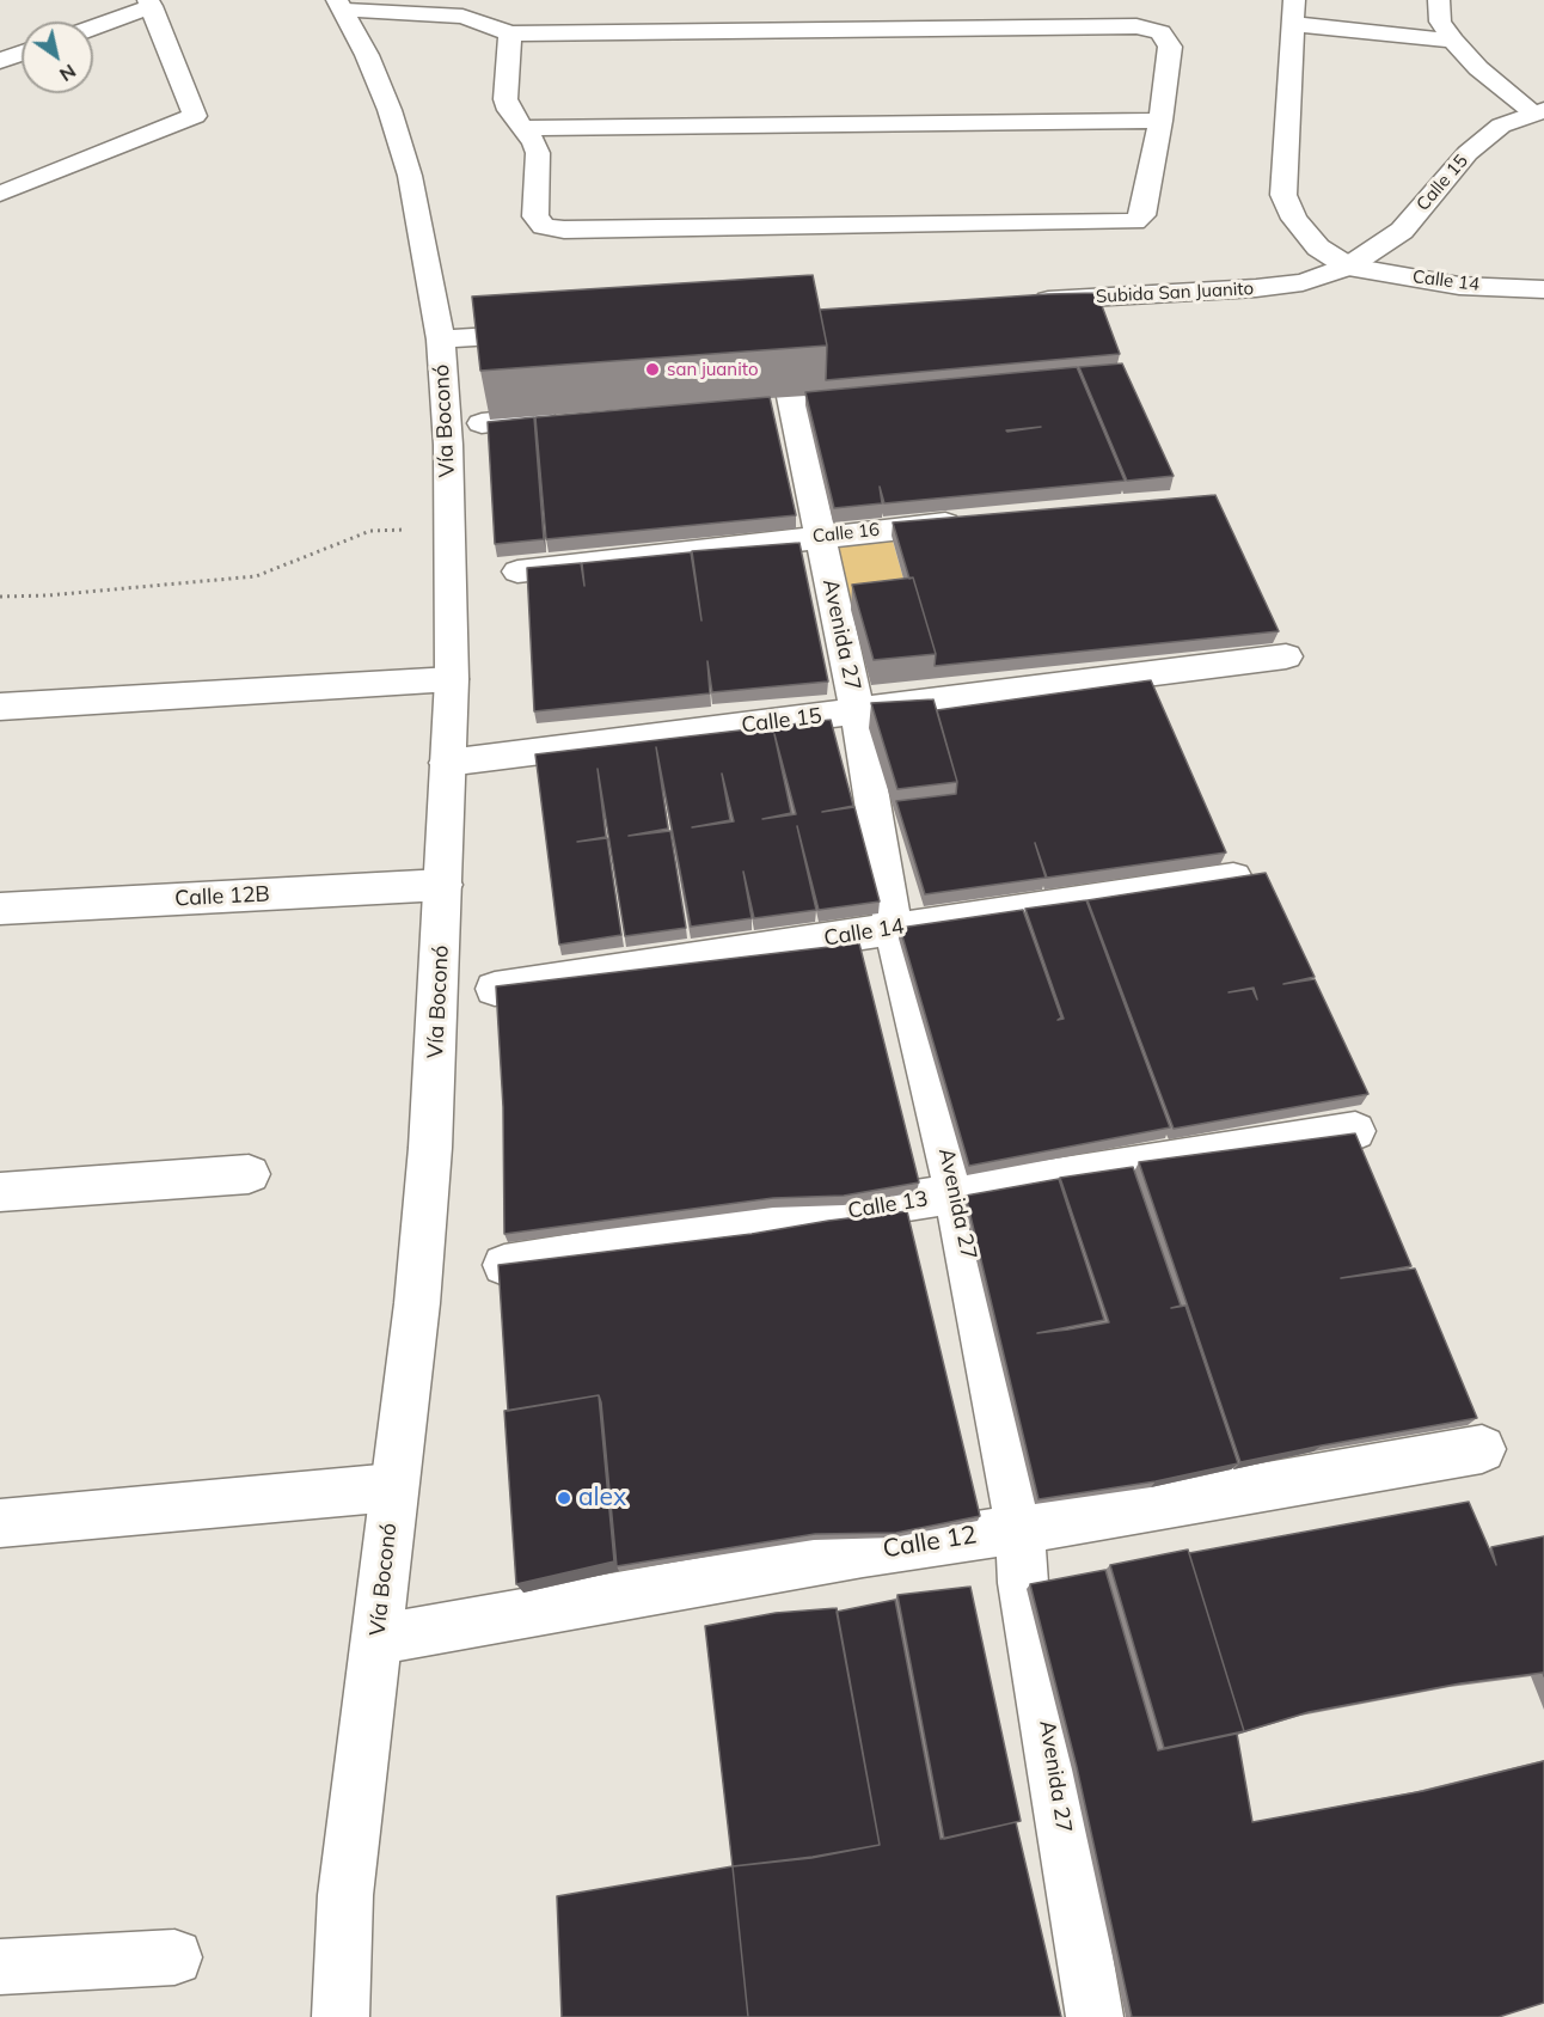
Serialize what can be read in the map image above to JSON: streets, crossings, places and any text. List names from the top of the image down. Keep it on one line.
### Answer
{"streets":{"street":["Calle 15","Calle 14","Subida San Juanito","Vía Boconó","Calle 16","Avenida 27","Calle 12B","Calle 13","Calle 12"]},"crossings":[["Calle 15","Calle 14"],["Calle 15","Subida San Juanito"],["Calle 15","Vía Boconó"],["Calle 15","Avenida 27"],["Calle 14","Subida San Juanito"],["Calle 14","Avenida 27"],["Vía Boconó","Calle 12B"],["Vía Boconó","Calle 12"],["Calle 16","Avenida 27"],["Avenida 27","Calle 13"],["Avenida 27","Calle 12"]],"places":["san juanito","alex"],"north":"bottom right"}
